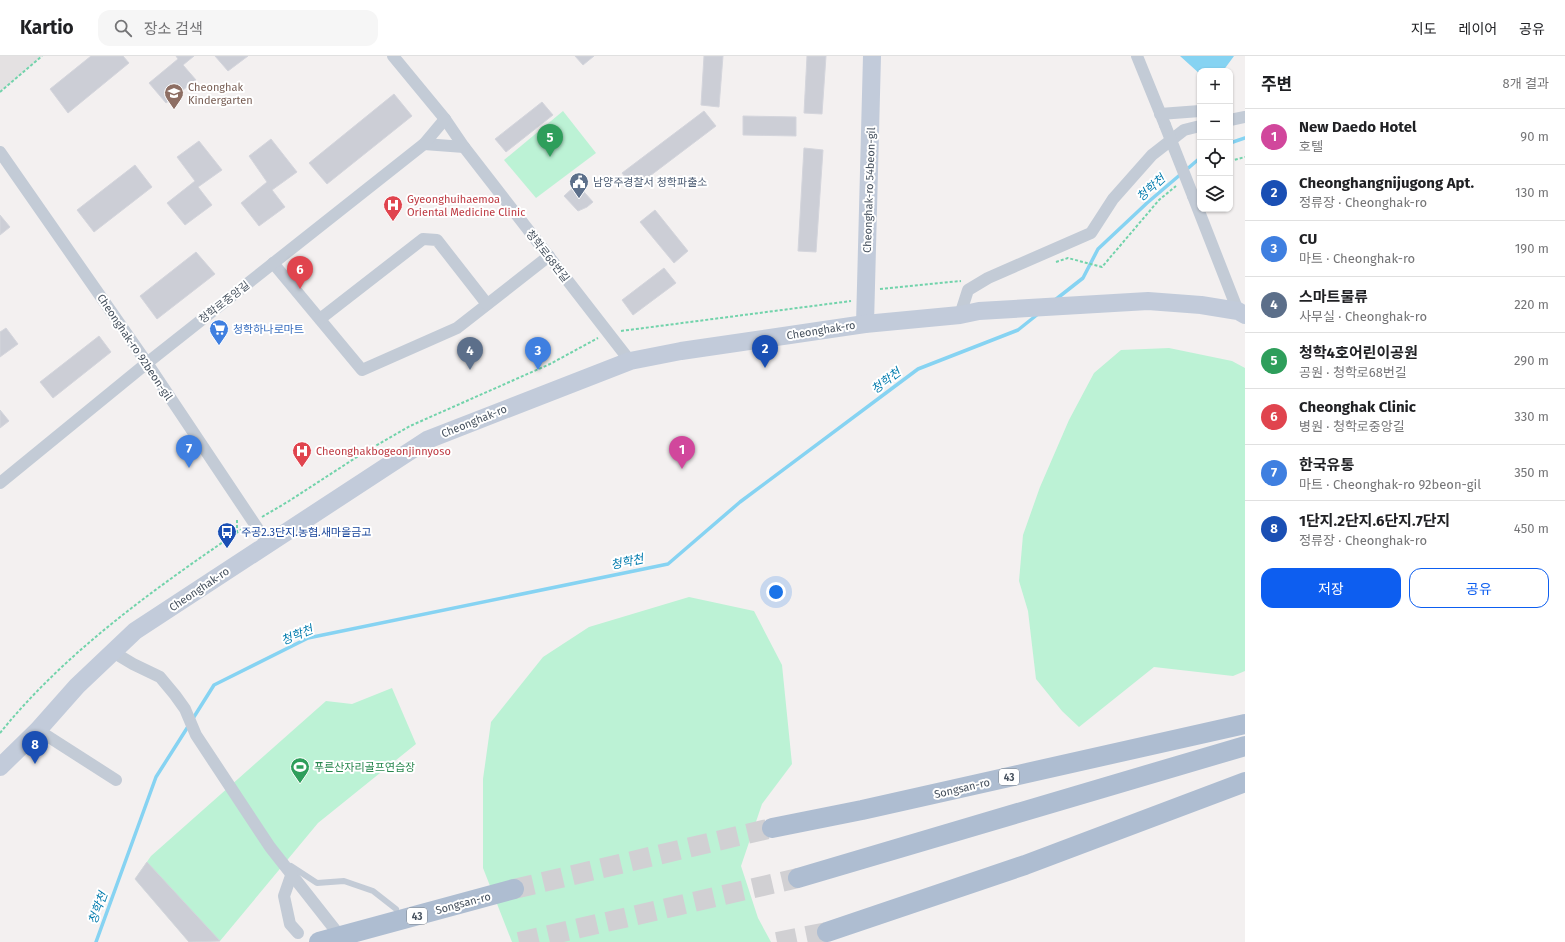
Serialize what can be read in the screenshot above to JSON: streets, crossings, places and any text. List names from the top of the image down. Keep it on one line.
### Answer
{"streets":{"main road":["43","Songsan-ro"],"street":["Cheonghak-ro 54beon-gil","청학로68번길","청학로중앙길","Cheonghak-ro","Cheonghak-ro 92beon-gil"]},"crossings":[["Cheonghak-ro 54beon-gil","Cheonghak-ro"],["청학로68번길","청학로중앙길"],["청학로68번길","Cheonghak-ro"],["청학로중앙길","Cheonghak-ro 92beon-gil"],["Cheonghak-ro","Cheonghak-ro 92beon-gil"]],"water":["청학천"],"places":{"school or university":["Cheonghak Kindergarten"],"public building":["남양주경찰서 청학파출소"],"hospital":["Gyeonghuihaemoa Oriental Medicine Clinic","Cheonghakbogeonjinnyoso"],"supermarket":["청학하나로마트"],"bus stop":["주공2.3단지.농협.새마을금고"],"sports":["푸른산자리골프연습장"]},"page":{"header":"Kartio","search":"장소 검색","nav":["지도","레이어","공유"],"heading":["주변","8개 결과"],"map_buttons":["+","−"],"list":[{"mark":"1","name":"New Daedo Hotel","note":"호텔","value":"90 m"},{"mark":"2","name":"Cheonghangnijugong Apt.","note":"정류장 · Cheonghak-ro","value":"130 m"},{"mark":"3","name":"CU","note":"마트 · Cheonghak-ro","value":"190 m"},{"mark":"4","name":"스마트물류","note":"사무실 · Cheonghak-ro","value":"220 m"},{"mark":"5","name":"청학4호어린이공원","note":"공원 · 청학로68번길","value":"290 m"},{"mark":"6","name":"Cheonghak Clinic","note":"병원 · 청학로중앙길","value":"330 m"},{"mark":"7","name":"한국유통","note":"마트 · Cheonghak-ro 92beon-gil","value":"350 m"},{"mark":"8","name":"1단지.2단지.6단지.7단지","note":"정류장 · Cheonghak-ro","value":"450 m"}],"pins":["5","6","2","3","4","7","1","8"],"buttons":["저장","공유"]}}
